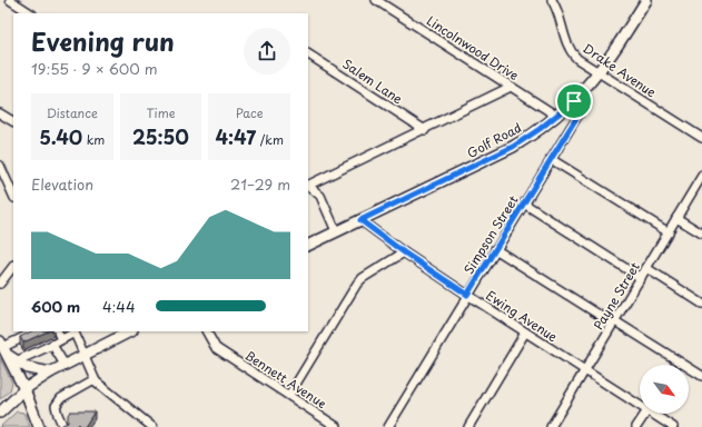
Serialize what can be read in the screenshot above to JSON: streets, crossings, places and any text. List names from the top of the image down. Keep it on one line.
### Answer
{"streets":{"main road":["Golf Road"],"street":["Lincolnwood Drive","Drake Avenue","Salem Lane","Simpson Street","Payne Street","Ewing Avenue","Bennett Avenue"]},"crossings":[["Lincolnwood Drive","Golf Road"],["Drake Avenue","Golf Road"],["Golf Road","Simpson Street"],["Golf Road","Ewing Avenue"],["Simpson Street","Ewing Avenue"],["Payne Street","Ewing Avenue"]],"north":"bottom right","page":{"heading":["Evening run","19:55 · 9 × 600 m"],"stats":[["Distance","5.40 km"],["Time","25:50"],["Pace","4:47 /km"]],"chart":["Elevation","21–29 m"],"list":[{"name":"600 m","note":"4:44"}]}}
